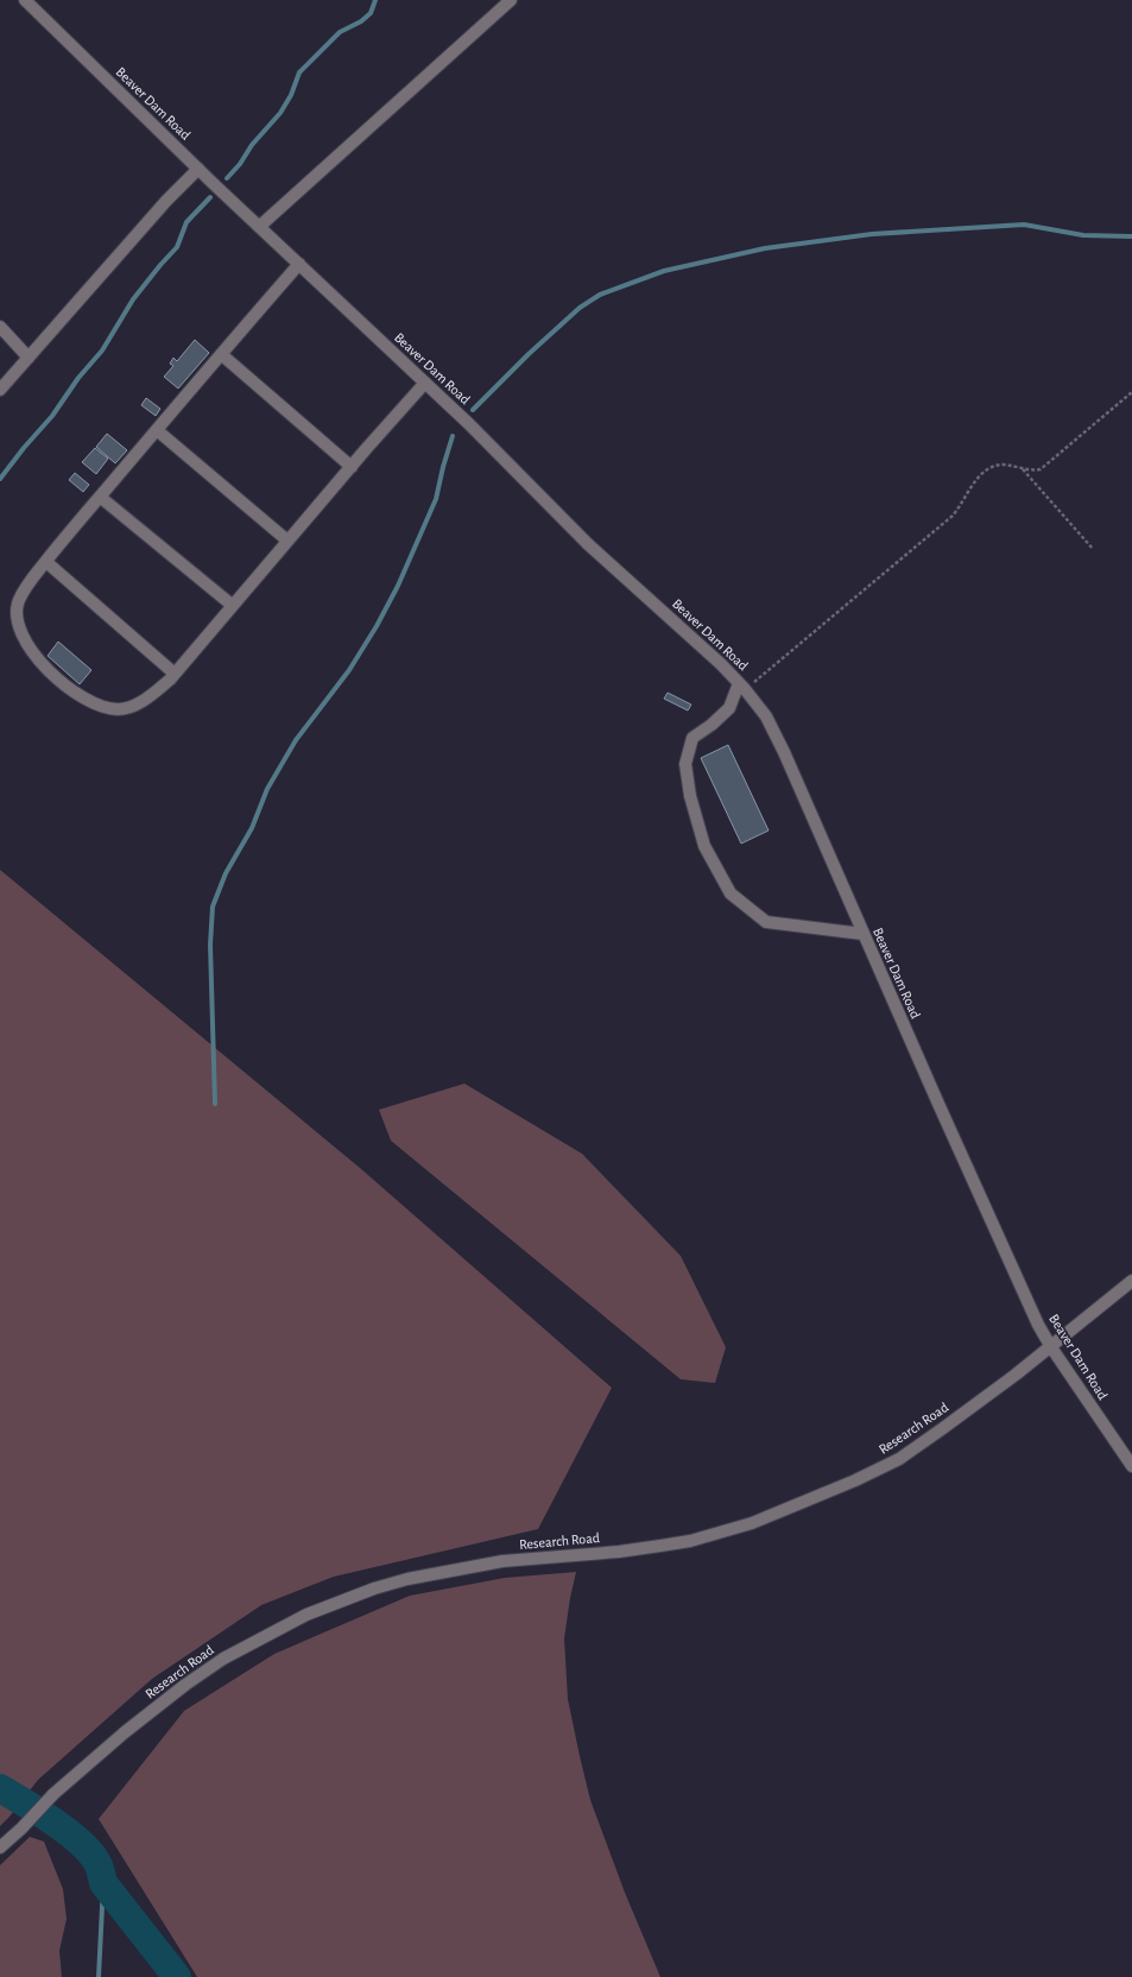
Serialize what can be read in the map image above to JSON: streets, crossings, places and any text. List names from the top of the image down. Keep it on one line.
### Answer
{"streets":{"street":["Beaver Dam Road","Research Road"]},"crossings":[["Beaver Dam Road","Research Road"]]}
